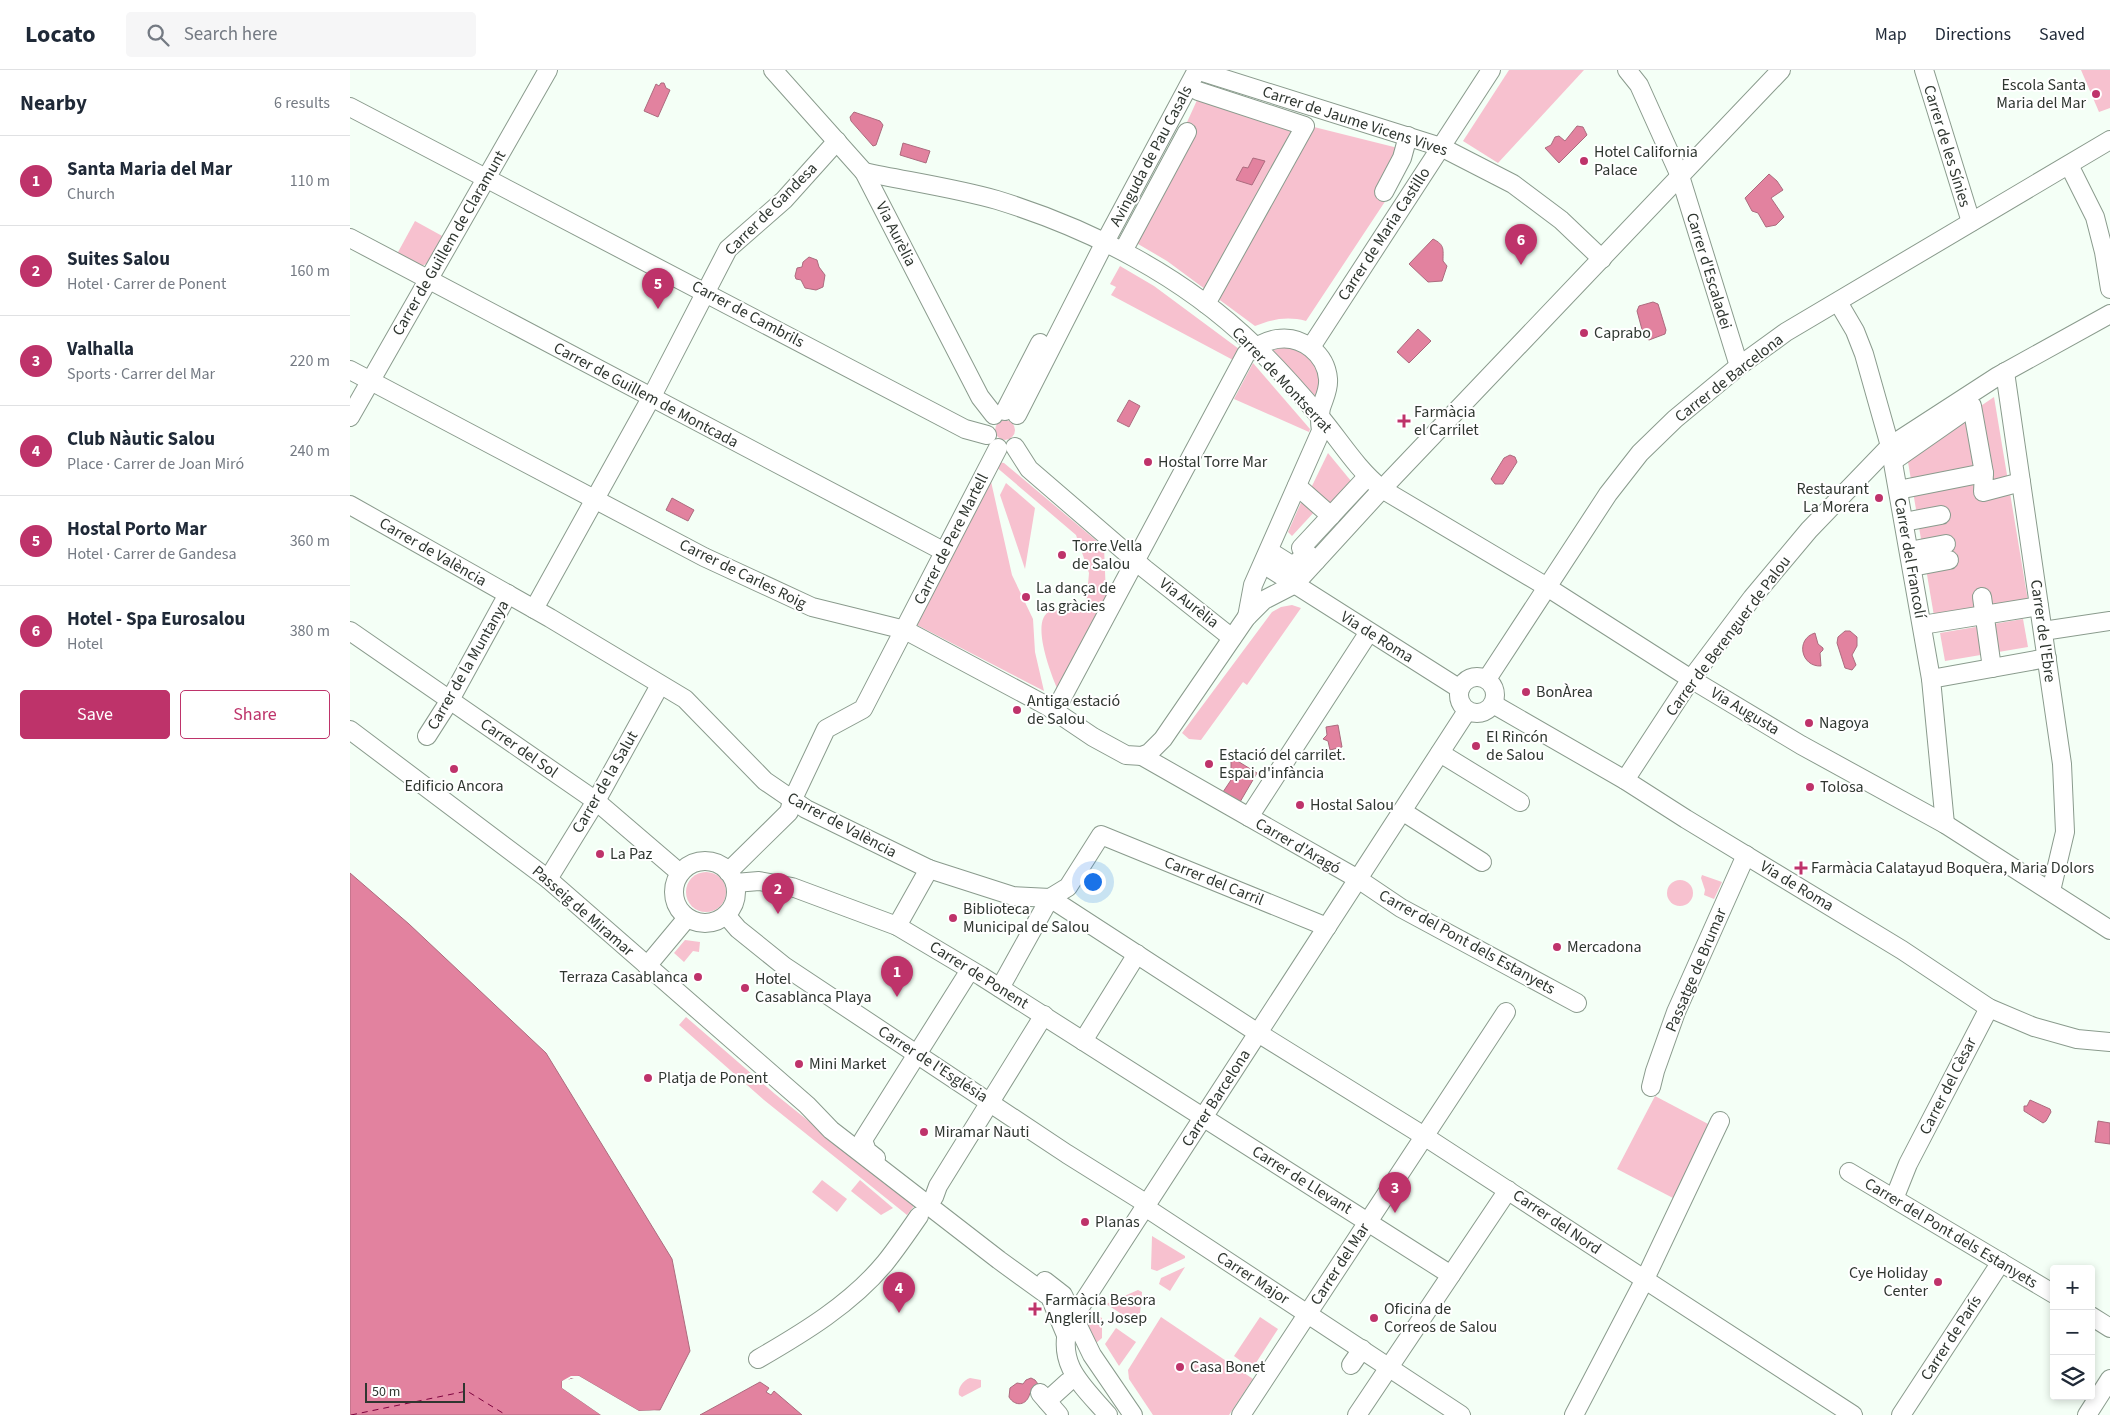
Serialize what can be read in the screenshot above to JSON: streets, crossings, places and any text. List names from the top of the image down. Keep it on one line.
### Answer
{"streets":{"street":["Carrer de Jaume Vicens Vives","Carrer de les Sínies","Avinguda de Pau Casals","Carrer de Gandesa","Via Aurèlia","Carrer de Maria Castillo","Carrer de Guillem de Claramunt","Carrer d'Escaladei","Carrer de Cambrils","Carrer de Barcelona","Carrer de Montserrat","Carrer de Guillem de Montcada","Carrer de Pere Martell","Carrer de València","Carrer del Francolí","Carrer de Carles Roig","Carrer de l'Ebre","Carrer de Berenguer de Palou","Via de Roma","Carrer de la Muntanya","Via Augusta","Carrer del Sol","Carrer de la Salut","Carrer d'Aragó","Carrer del Carril","Passeig de Miramar","Carrer del Pont dels Estanyets","Passatge de Brumar","Carrer de Ponent","Carrer de l'Església","Carrer del Cèsar","Carrer Barcelona","Carrer de Llevant","Carrer del Nord","Carrer del Mar","Carrer Major","Carrer de París"]},"crossings":[["Carrer de Jaume Vicens Vives","Avinguda de Pau Casals"],["Carrer de Jaume Vicens Vives","Carrer de Maria Castillo"],["Carrer de les Sínies","Carrer de Barcelona"],["Avinguda de Pau Casals","Carrer de Montserrat"],["Carrer de Gandesa","Via Aurèlia"],["Carrer de Gandesa","Carrer de Cambrils"],["Carrer de Gandesa","Carrer de Guillem de Montcada"],["Carrer de Gandesa","Carrer de València"],["Carrer de Gandesa","Carrer de Carles Roig"],["Via Aurèlia","Carrer de Cambrils"],["Via Aurèlia","Carrer de Montserrat"],["Via Aurèlia","Carrer de Pere Martell"],["Carrer de Guillem de Claramunt","Carrer de Cambrils"],["Carrer de Guillem de Claramunt","Carrer de Guillem de Montcada"],["Carrer de Guillem de Claramunt","Carrer de Carles Roig"],["Carrer d'Escaladei","Carrer de Barcelona"],["Carrer de Cambrils","Carrer de Pere Martell"],["Carrer de Barcelona","Carrer del Francolí"],["Carrer de Barcelona","Via de Roma"],["Carrer de Barcelona","Via Augusta"],["Carrer de Montserrat","Via Augusta"],["Carrer de Guillem de Montcada","Carrer de Pere Martell"],["Carrer de Pere Martell","Carrer de València"],["Carrer de Pere Martell","Carrer de Carles Roig"],["Carrer de València","Carrer de la Muntanya"],["Carrer de València","Carrer de la Salut"],["Carrer de València","Carrer del Carril"],["Carrer de València","Carrer Barcelona"],["Carrer de València","Carrer del Nord"],["Carrer del Francolí","Carrer de Berenguer de Palou"],["Carrer del Francolí","Via Augusta"],["Carrer de Carles Roig","Carrer d'Aragó"],["Carrer de l'Ebre","Carrer de Berenguer de Palou"],["Carrer de l'Ebre","Via Augusta"],["Carrer de Berenguer de Palou","Via de Roma"],["Carrer de Berenguer de Palou","Via Augusta"],["Via de Roma","Carrer d'Aragó"],["Via de Roma","Passatge de Brumar"],["Via de Roma","Carrer del Cèsar"],["Carrer de la Muntanya","Carrer del Sol"],["Carrer del Sol","Carrer de la Salut"],["Carrer del Sol","Carrer de Ponent"],["Carrer del Sol","Carrer de l'Església"],["Carrer de la Salut","Passeig de Miramar"],["Carrer d'Aragó","Carrer del Pont dels Estanyets"],["Carrer d'Aragó","Carrer Barcelona"],["Carrer del Carril","Carrer Barcelona"],["Passeig de Miramar","Carrer Barcelona"],["Carrer del Pont dels Estanyets","Carrer del Cèsar"],["Carrer del Pont dels Estanyets","Carrer Barcelona"],["Carrer del Pont dels Estanyets","Carrer de París"],["Carrer de Ponent","Carrer de l'Església"],["Carrer de Ponent","Carrer Barcelona"],["Carrer de Ponent","Carrer de Llevant"],["Carrer de l'Església","Carrer Barcelona"],["Carrer de l'Església","Carrer Major"],["Carrer Barcelona","Carrer de Llevant"],["Carrer Barcelona","Carrer del Nord"],["Carrer Barcelona","Carrer Major"],["Carrer de Llevant","Carrer del Mar"],["Carrer del Nord","Carrer del Mar"],["Carrer del Mar","Carrer Major"]],"places":{"other":["Escola Santa Maria del Mar","Hotel California Palace","Caprabo","Hostal Torre Mar","Restaurant La Morera","Torre Vella de Salou","La dança de las gràcies","BonÀrea","Antiga estació de Salou","Nagoya","El Rincón de Salou","Estació del carrilet. Espai d'infància","Edificio Ancora","Tolosa","Hostal Salou","La Paz","Biblioteca Municipal de Salou","Mercadona","Terraza Casablanca","Hotel Casablanca Playa","Mini Market","Platja de Ponent","Miramar Nauti","Planas","Cye Holiday Center","Oficina de Correos de Salou","Casa Bonet"],"health":["Farmàcia el Carrilet","Farmàcia Calatayud Boquera, Maria Dolors","Farmàcia Besora Anglerill, Josep"]},"scale_bar":"50 m","page":{"header":"Locato","search":"Search here","nav":["Map","Directions","Saved"],"heading":["Nearby","6 results"],"list":[{"mark":"1","name":"Santa Maria del Mar","note":"Church","value":"110 m"},{"mark":"2","name":"Suites Salou","note":"Hotel · Carrer de Ponent","value":"160 m"},{"mark":"3","name":"Valhalla","note":"Sports · Carrer del Mar","value":"220 m"},{"mark":"4","name":"Club Nàutic Salou","note":"Place · Carrer de Joan Miró","value":"240 m"},{"mark":"5","name":"Hostal Porto Mar","note":"Hotel · Carrer de Gandesa","value":"360 m"},{"mark":"6","name":"Hotel - Spa Eurosalou","note":"Hotel","value":"380 m"}],"pins":["6","5","2","1","3","4"],"buttons":["Save","Share"],"map_buttons":["+","−"],"scale":"50 m"}}
